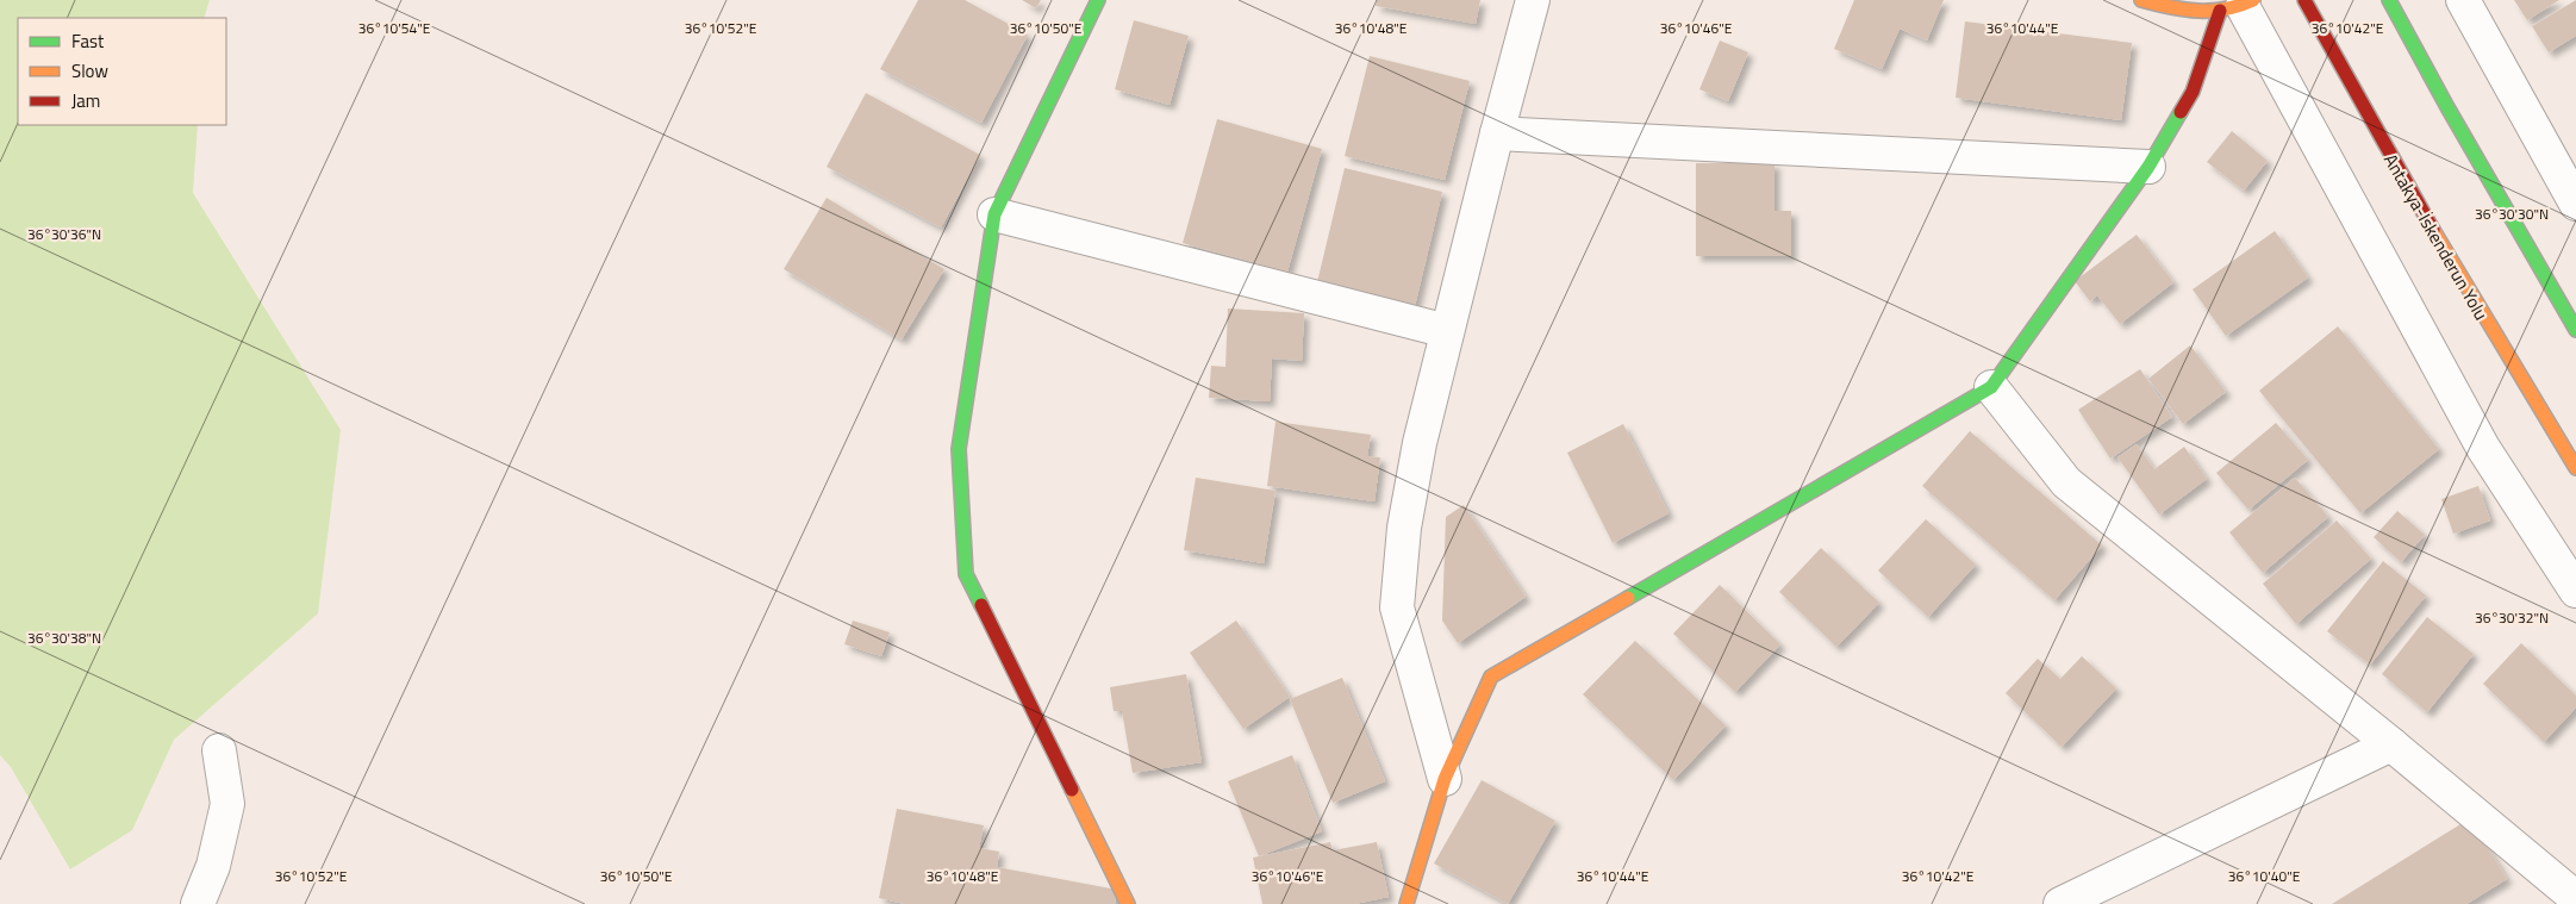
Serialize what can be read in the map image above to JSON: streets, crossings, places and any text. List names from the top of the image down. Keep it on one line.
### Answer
{"streets":{"main road":["Antakya-İskenderun Yolu"]},"legend":["Fast","Slow","Jam"],"coordinates":["36°10'54\"E","36°10'52\"E","36°10'50\"E","36°10'48\"E","36°10'46\"E","36°10'44\"E","36°10'42\"E","36°30'30\"N","36°30'36\"N","36°30'32\"N","36°30'38\"N","36°10'40\"E"]}
